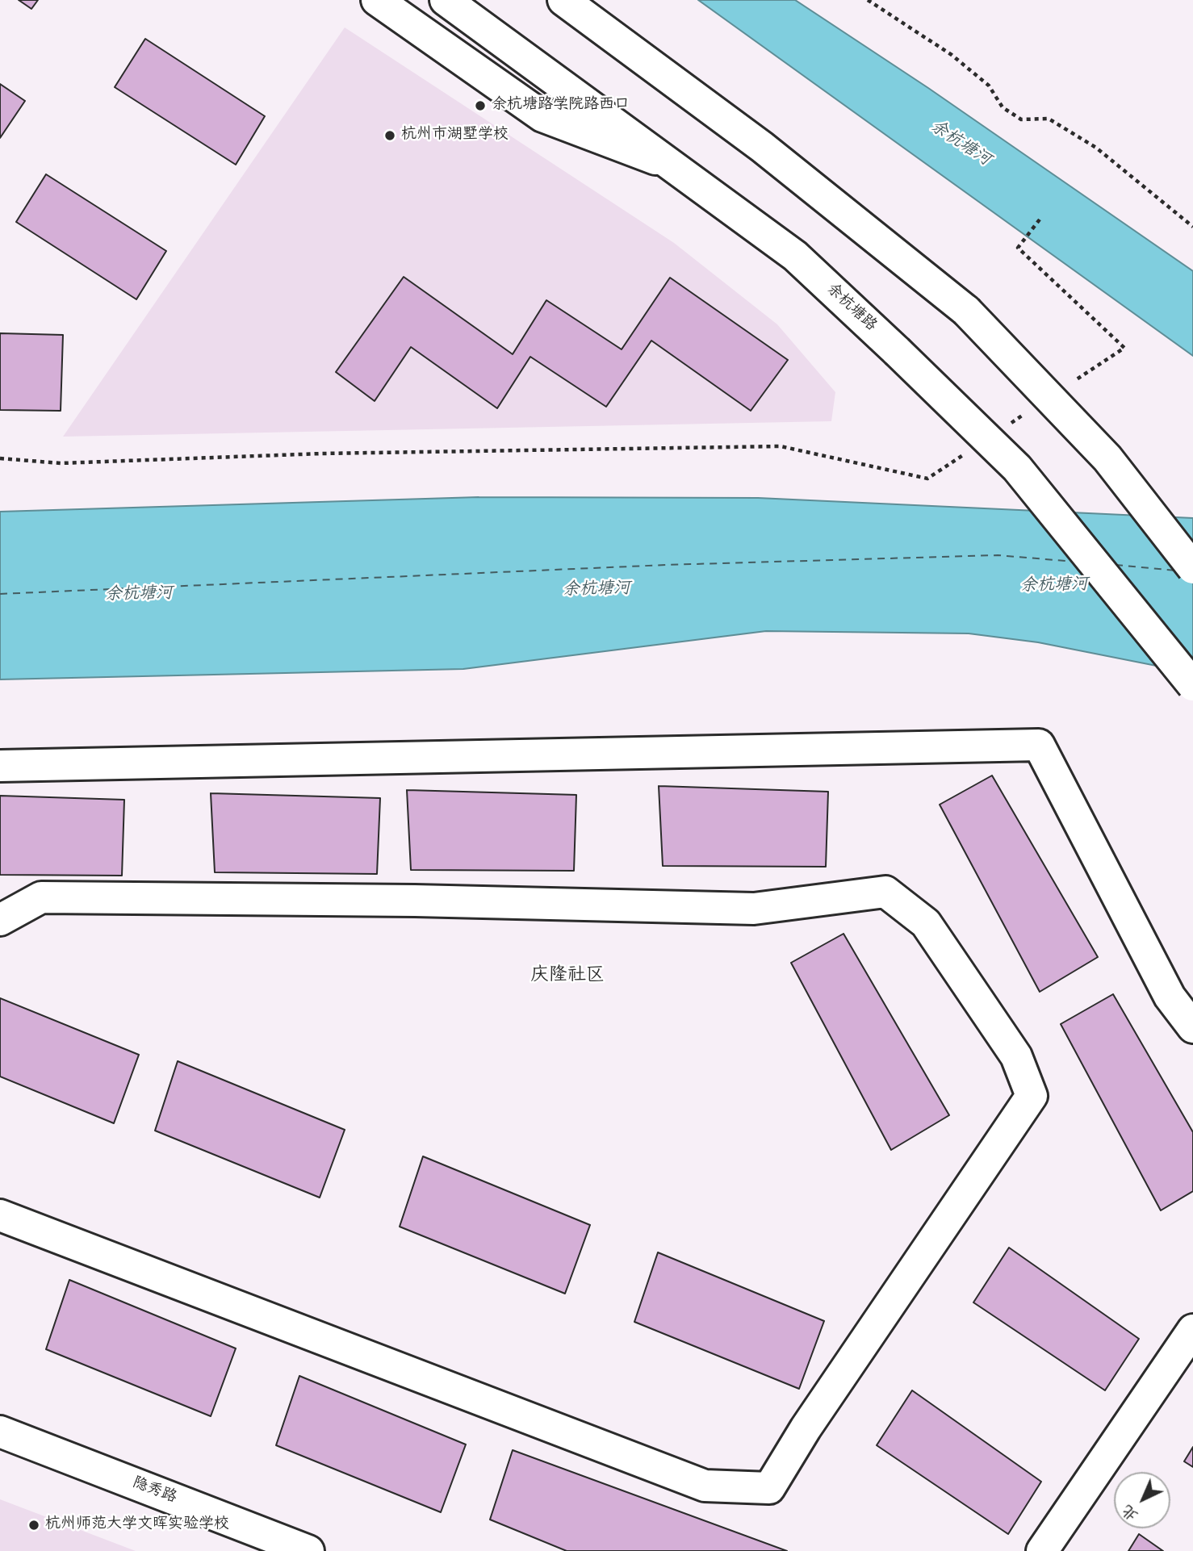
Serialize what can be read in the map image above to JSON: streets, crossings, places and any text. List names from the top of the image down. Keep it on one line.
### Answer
{"streets":{"street":["余杭塘路","隐秀路"]},"districts":["庆隆社区"],"water":["余杭塘河"],"places":["余杭塘路学院路西口","杭州市湖墅学校","杭州师范大学文晖实验学校"],"north":"bottom left"}
